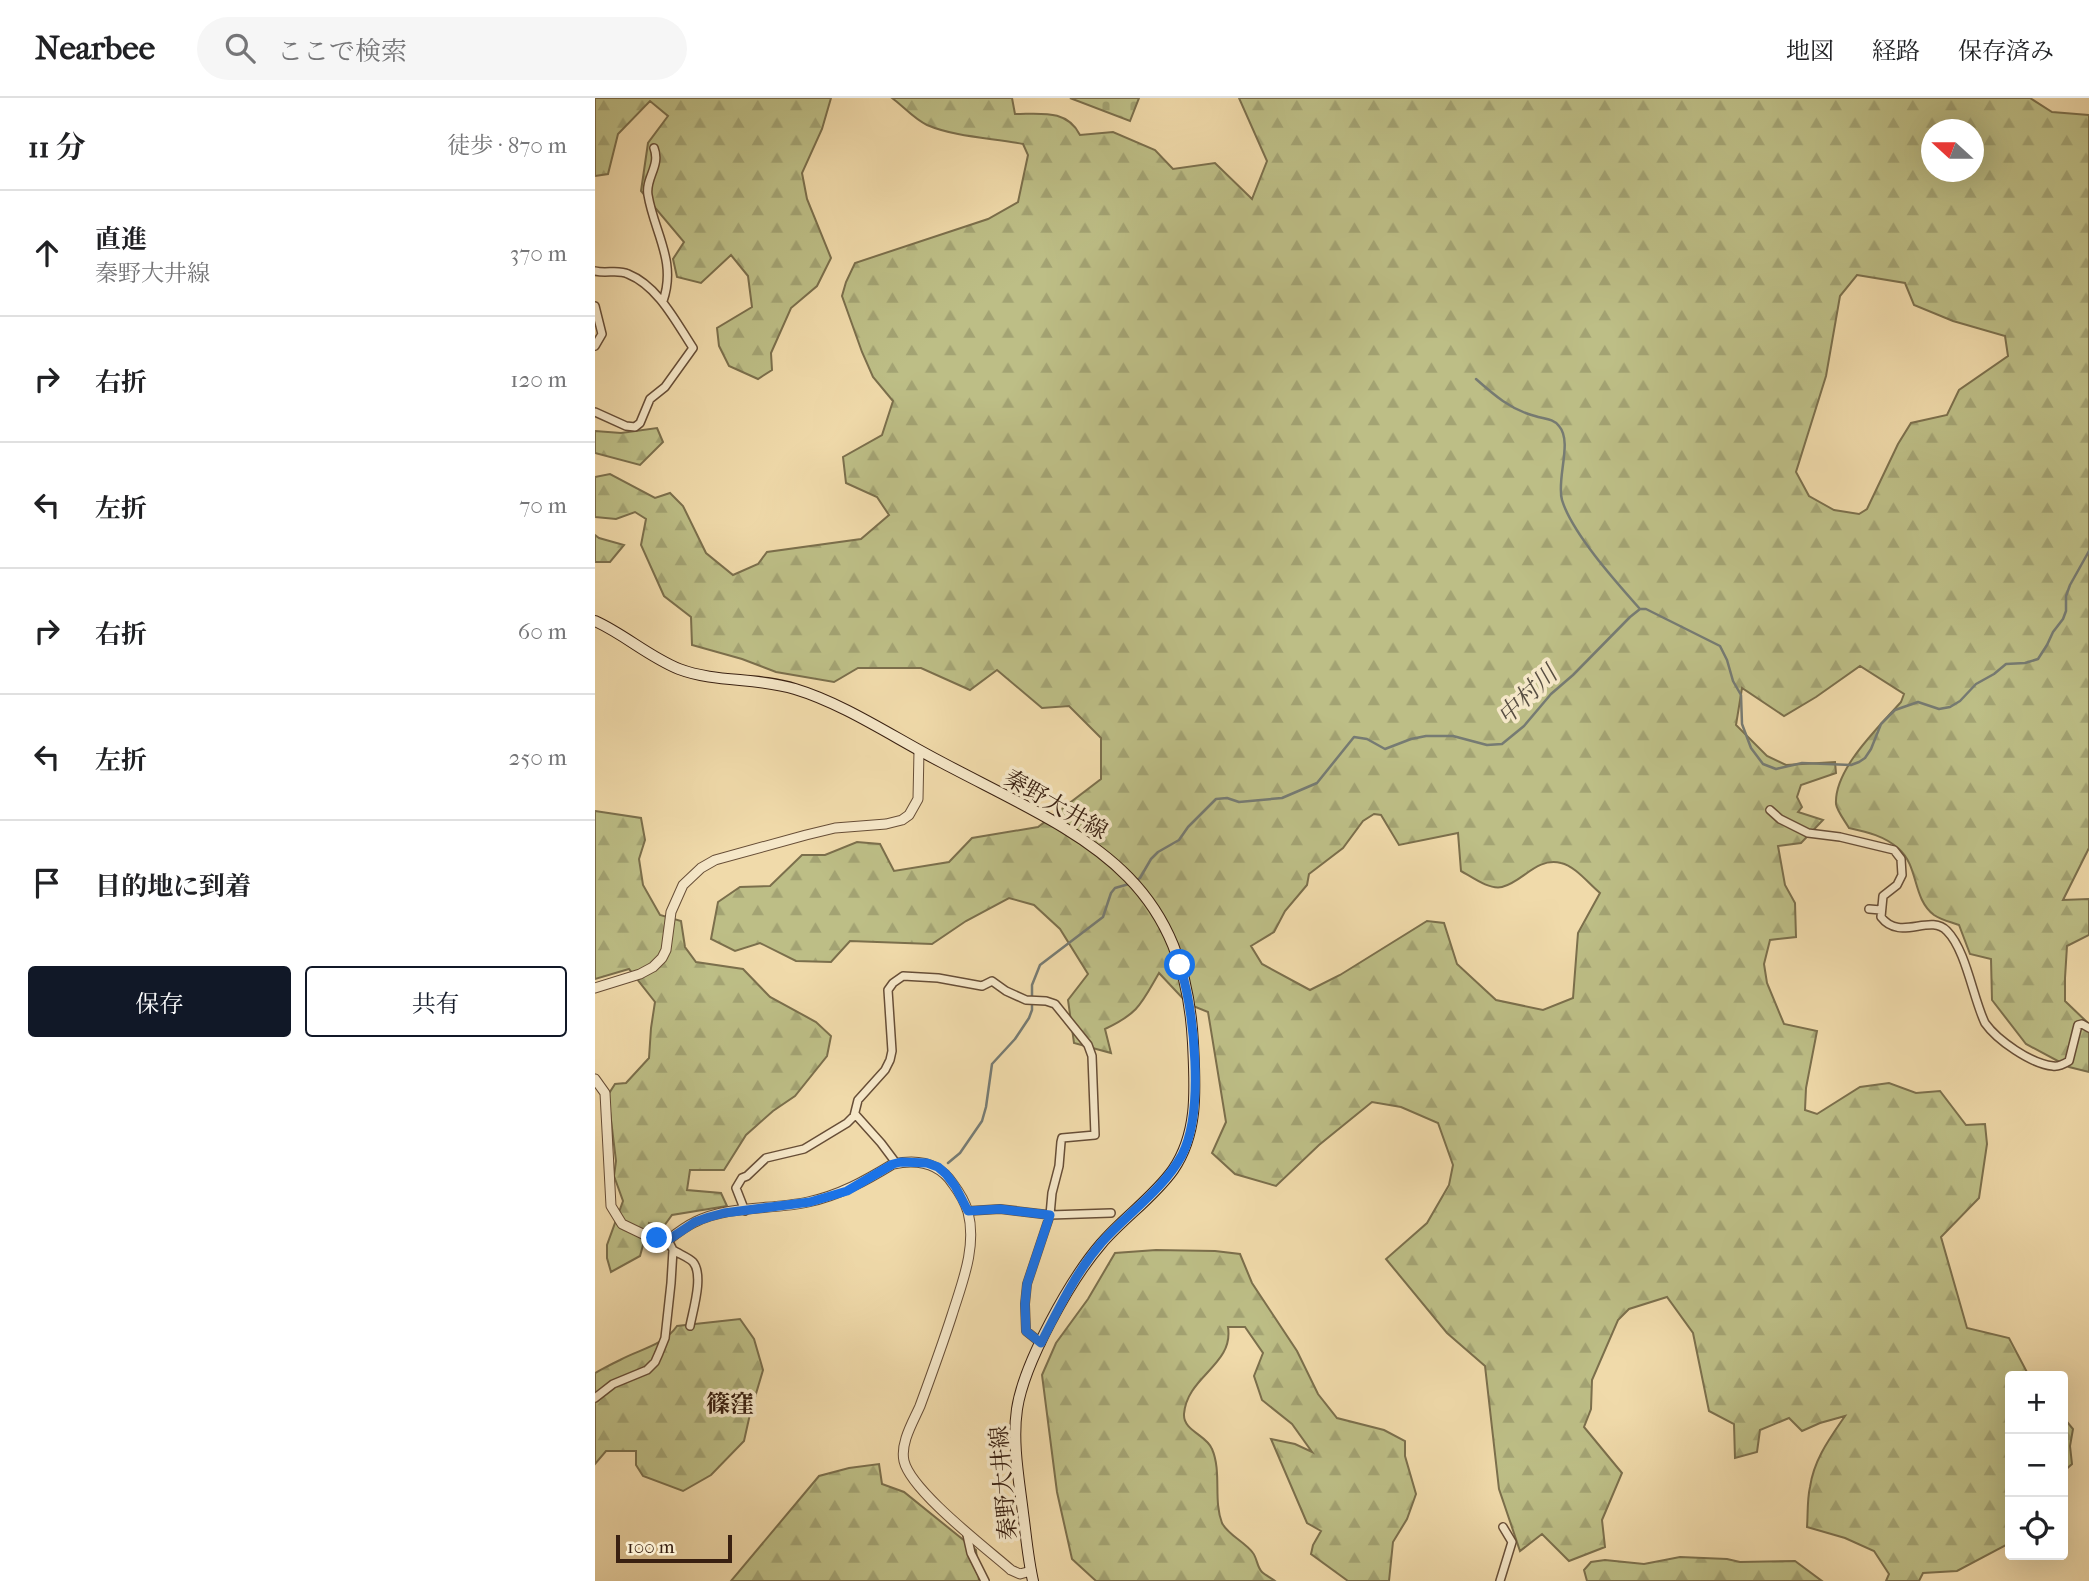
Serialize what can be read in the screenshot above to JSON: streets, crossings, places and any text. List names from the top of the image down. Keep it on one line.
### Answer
{"streets":{"main road":["秦野大井線"]},"districts":["篠窪"],"water":["中村川"],"scale_bar":"100 m","north":"left","page":{"header":"Nearbee","search":"ここで検索","nav":["地図","経路","保存済み"],"heading":["11 分","徒歩 · 870 m"],"list":[["直進","秦野大井線","370 m"],["右折","120 m"],["左折","70 m"],["右折","60 m"],["左折","250 m"],"目的地に到着"],"buttons":["保存","共有"],"map_buttons":["+","−"],"scale":"100 m"}}
